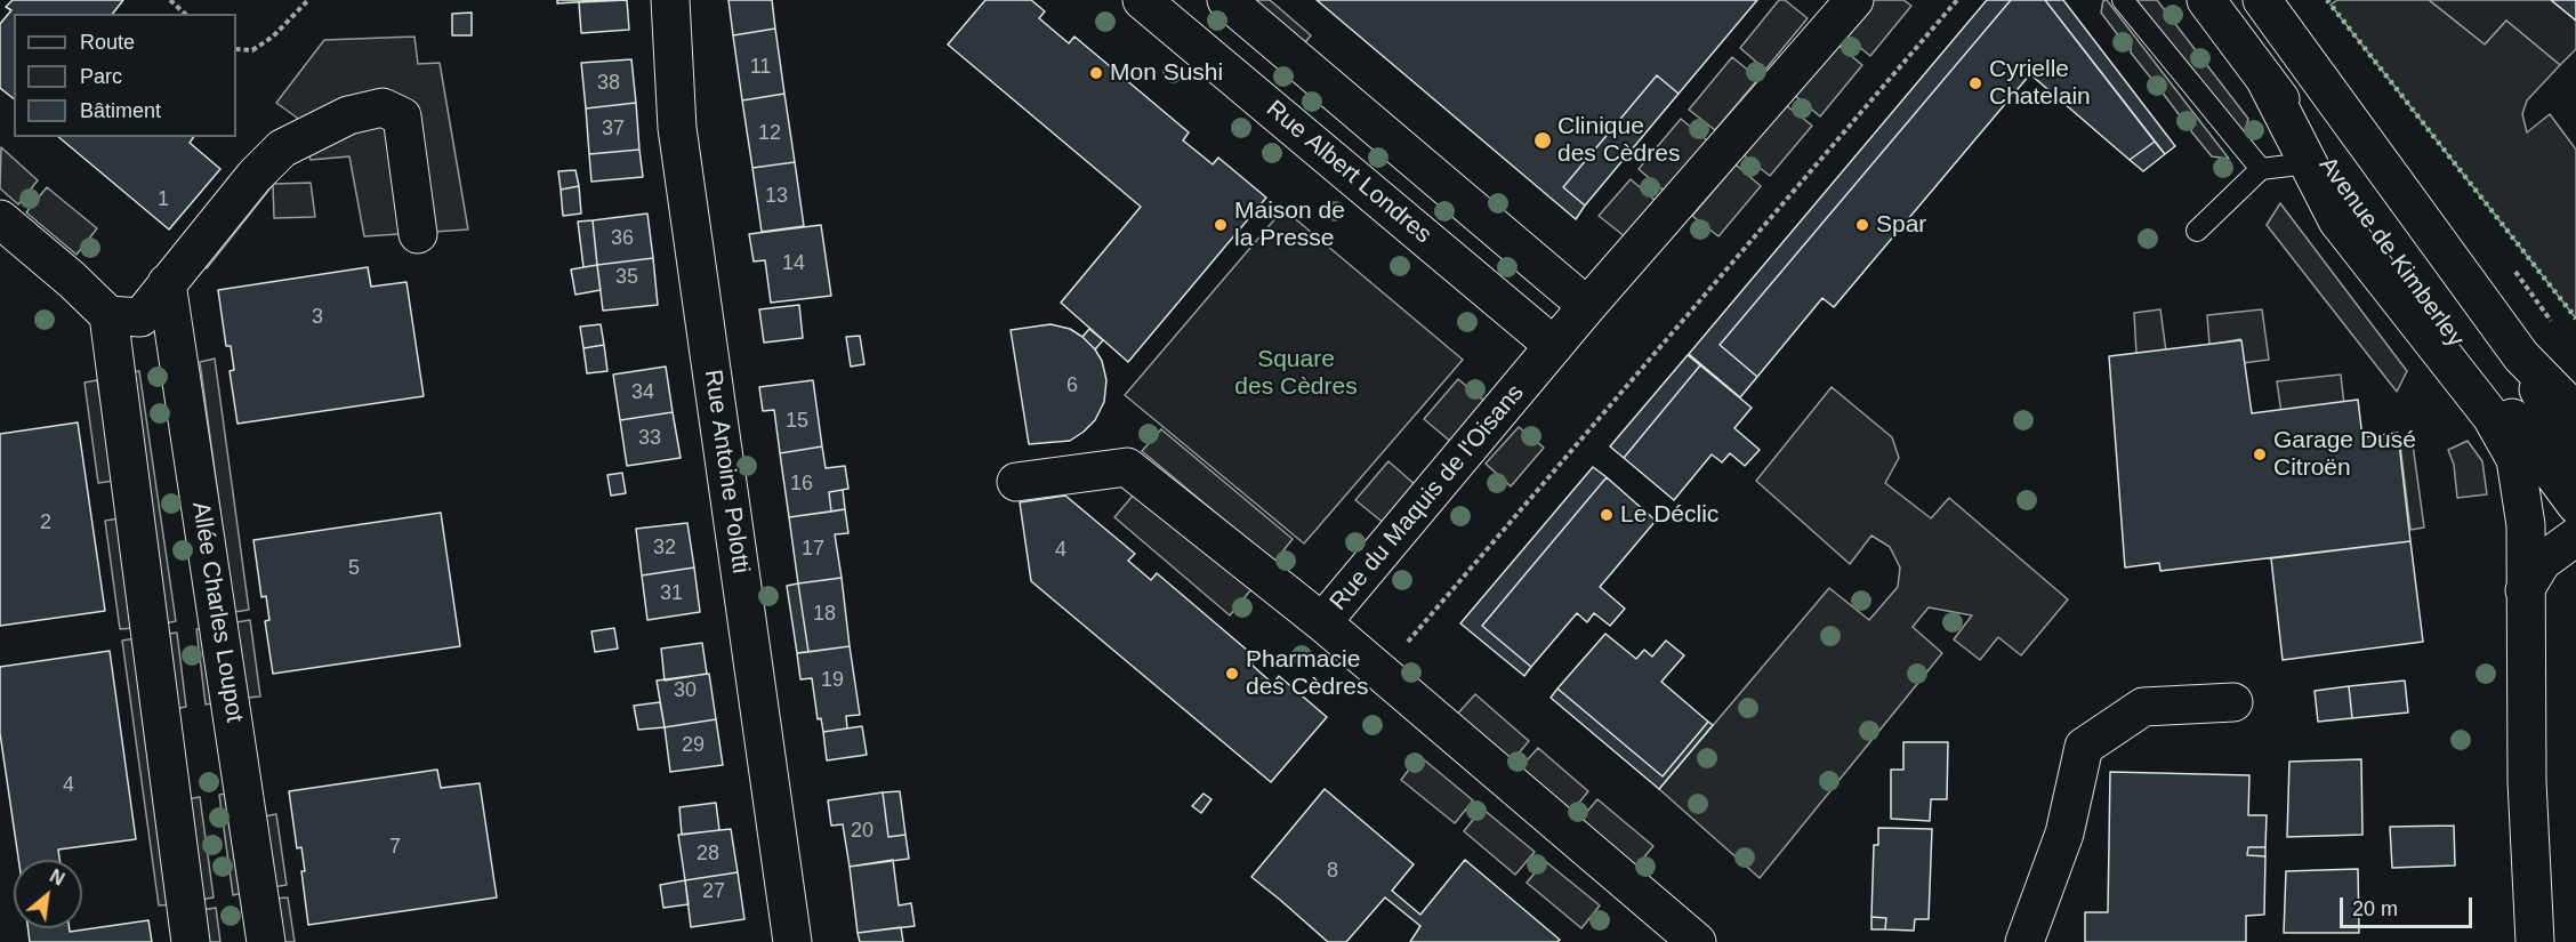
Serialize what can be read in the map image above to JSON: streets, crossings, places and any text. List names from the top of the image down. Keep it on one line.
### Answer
{"streets":{"street":["Rue Albert Londres","Avenue de Kimberley","Rue Antoine Polotti","Rue du Maquis de l'Oisans","Allée Charles Loupot"]},"crossings":[["Rue Albert Londres","Rue du Maquis de l'Oisans"]],"parks":["Square des Cèdres"],"places":["Mon Sushi","Cyrielle Chatelain","Clinique des Cèdres","Maison de la Presse","Spar","Garage Dusé Citroën","Le Déclic","Pharmacie des Cèdres"],"house_numbers":["11","38","37","12","13","1","36","14","35","3","6","34","15","33","16","2","32","17","4","5","31","18","19","30","29","4","20","7","28","8","27"],"legend":["Route","Parc","Bâtiment"],"scale_bar":"20 m","north":"top right"}
